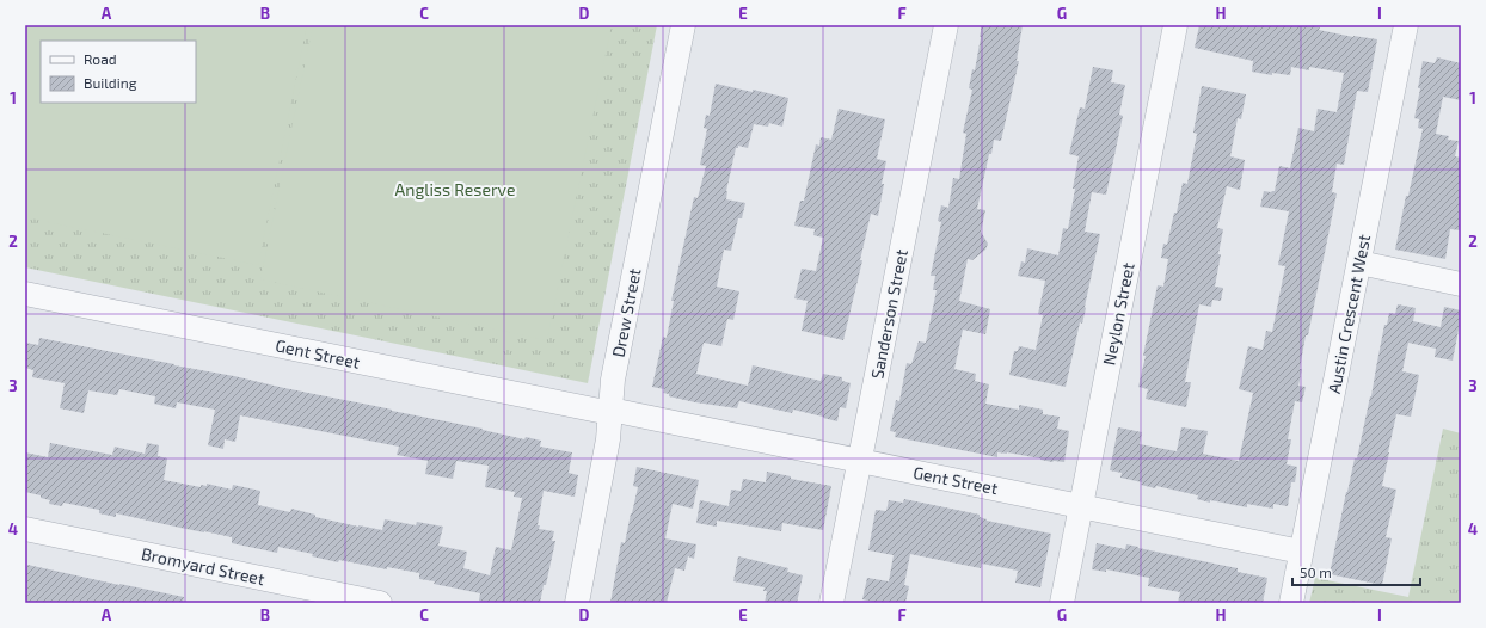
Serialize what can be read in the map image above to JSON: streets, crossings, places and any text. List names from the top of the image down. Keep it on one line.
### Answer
{"streets":{"street":["Drew Street","Sanderson Street","Neylon Street","Austin Crescent West","Gent Street","Bromyard Street"]},"crossings":[["Drew Street","Gent Street"],["Sanderson Street","Gent Street"],["Neylon Street","Gent Street"],["Austin Crescent West","Gent Street"]],"parks":["Angliss Reserve"],"legend":["Road","Building"],"scale_bar":"50 m","grid":{"columns":["A","B","C","D","E","F","G","H","I"],"rows":["1","2","3","4"]}}
